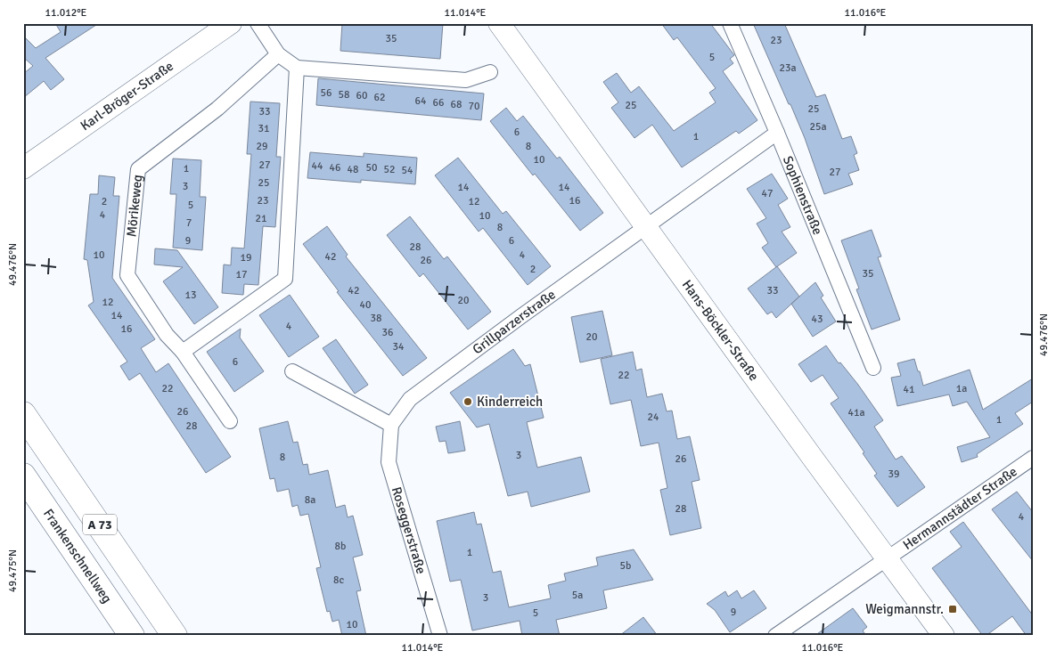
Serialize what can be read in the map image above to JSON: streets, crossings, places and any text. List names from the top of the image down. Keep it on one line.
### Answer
{"streets":{"highway":["A 73","Frankenschnellweg"],"main road":["Karl-Bröger-Straße","Hans-Böckler-Straße"],"street":["Sophienstraße","Mörikeweg","Grillparzerstraße","Hermannstädter Straße","Roseggerstraße"]},"crossings":[["Sophienstraße","Grillparzerstraße"],["Grillparzerstraße","Hans-Böckler-Straße"],["Grillparzerstraße","Roseggerstraße"],["Hans-Böckler-Straße","Hermannstädter Straße"]],"places":{"other":["Kinderreich"],"transit":["Weigmannstr."]},"house_numbers":["35","23","5","23a","56","58","60","62","64","66","68","25","70","25","33","25a","31","6","1","29","8","10","27","44","46","50","1","48","52","54","27","25","3","14","14","47","23","16","2","12","5","4","10","21","7","8","9","6","28","10","4","42","19","26","2","35","17","42","33","13","20","12","40","14","38","43","4","16","36","20","34","6","22","22","1a","41","26","41a","24","1","28","3","8","26","39","8a","28","4","8b","1","5b","8c","5a","3","9","5","10"],"coordinates":["11.012°E","11.014°E","11.016°E","49.476°N","49.475°N"]}
